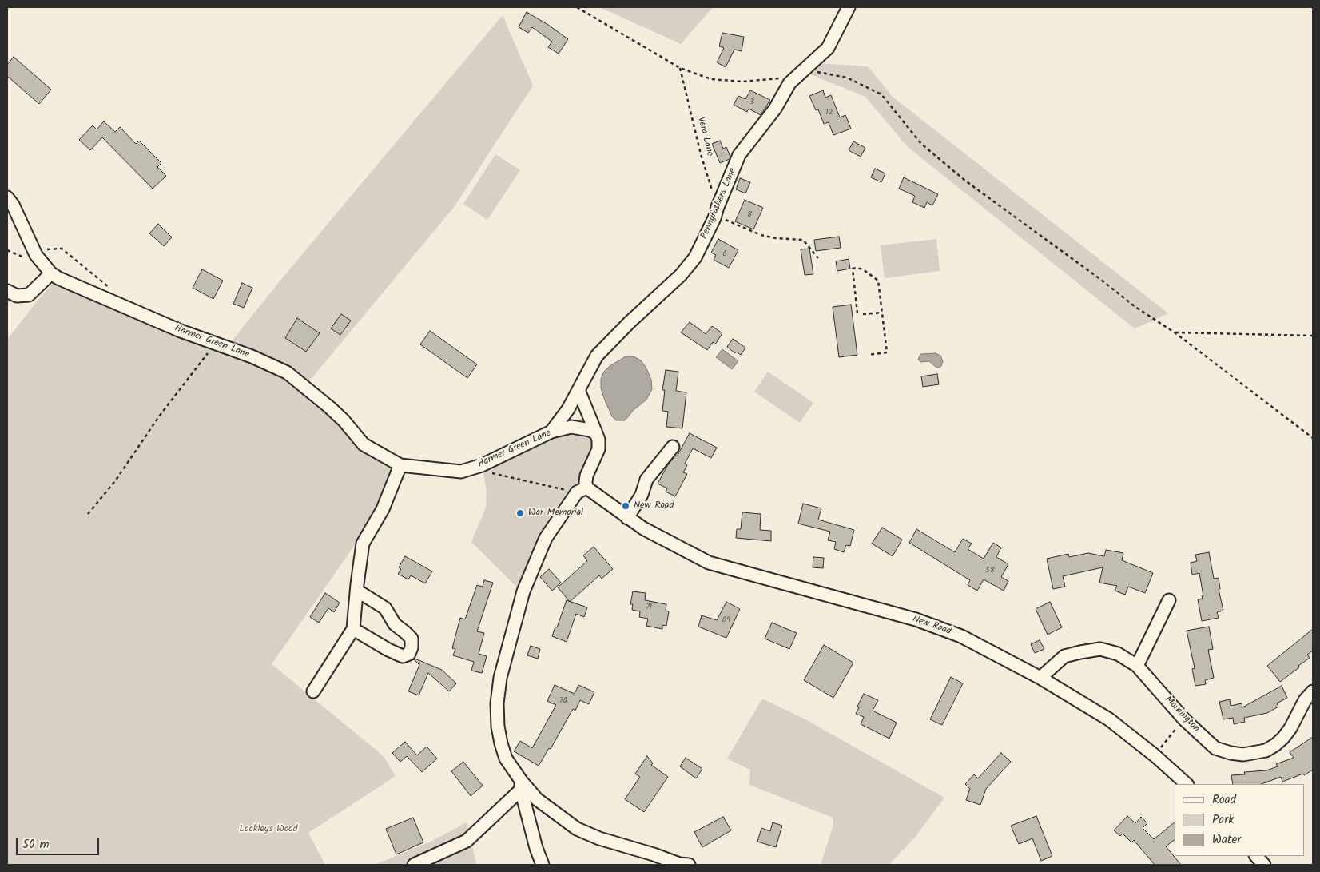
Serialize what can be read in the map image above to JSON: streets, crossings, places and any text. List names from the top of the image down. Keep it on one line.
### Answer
{"streets":{"street":["Pennyfathers Lane","Harmer Green Lane","New Road","Mornington"],"path":["Vera Lane"]},"crossings":[["Vera Lane","Pennyfathers Lane"],["Pennyfathers Lane","Harmer Green Lane"],["New Road","Mornington"]],"parks":["Lockleys Wood"],"places":["New Road","War Memorial"],"house_numbers":["3","12","8","6","58","71","69","70"],"legend":["Road","Park","Water"],"scale_bar":"50 m"}
